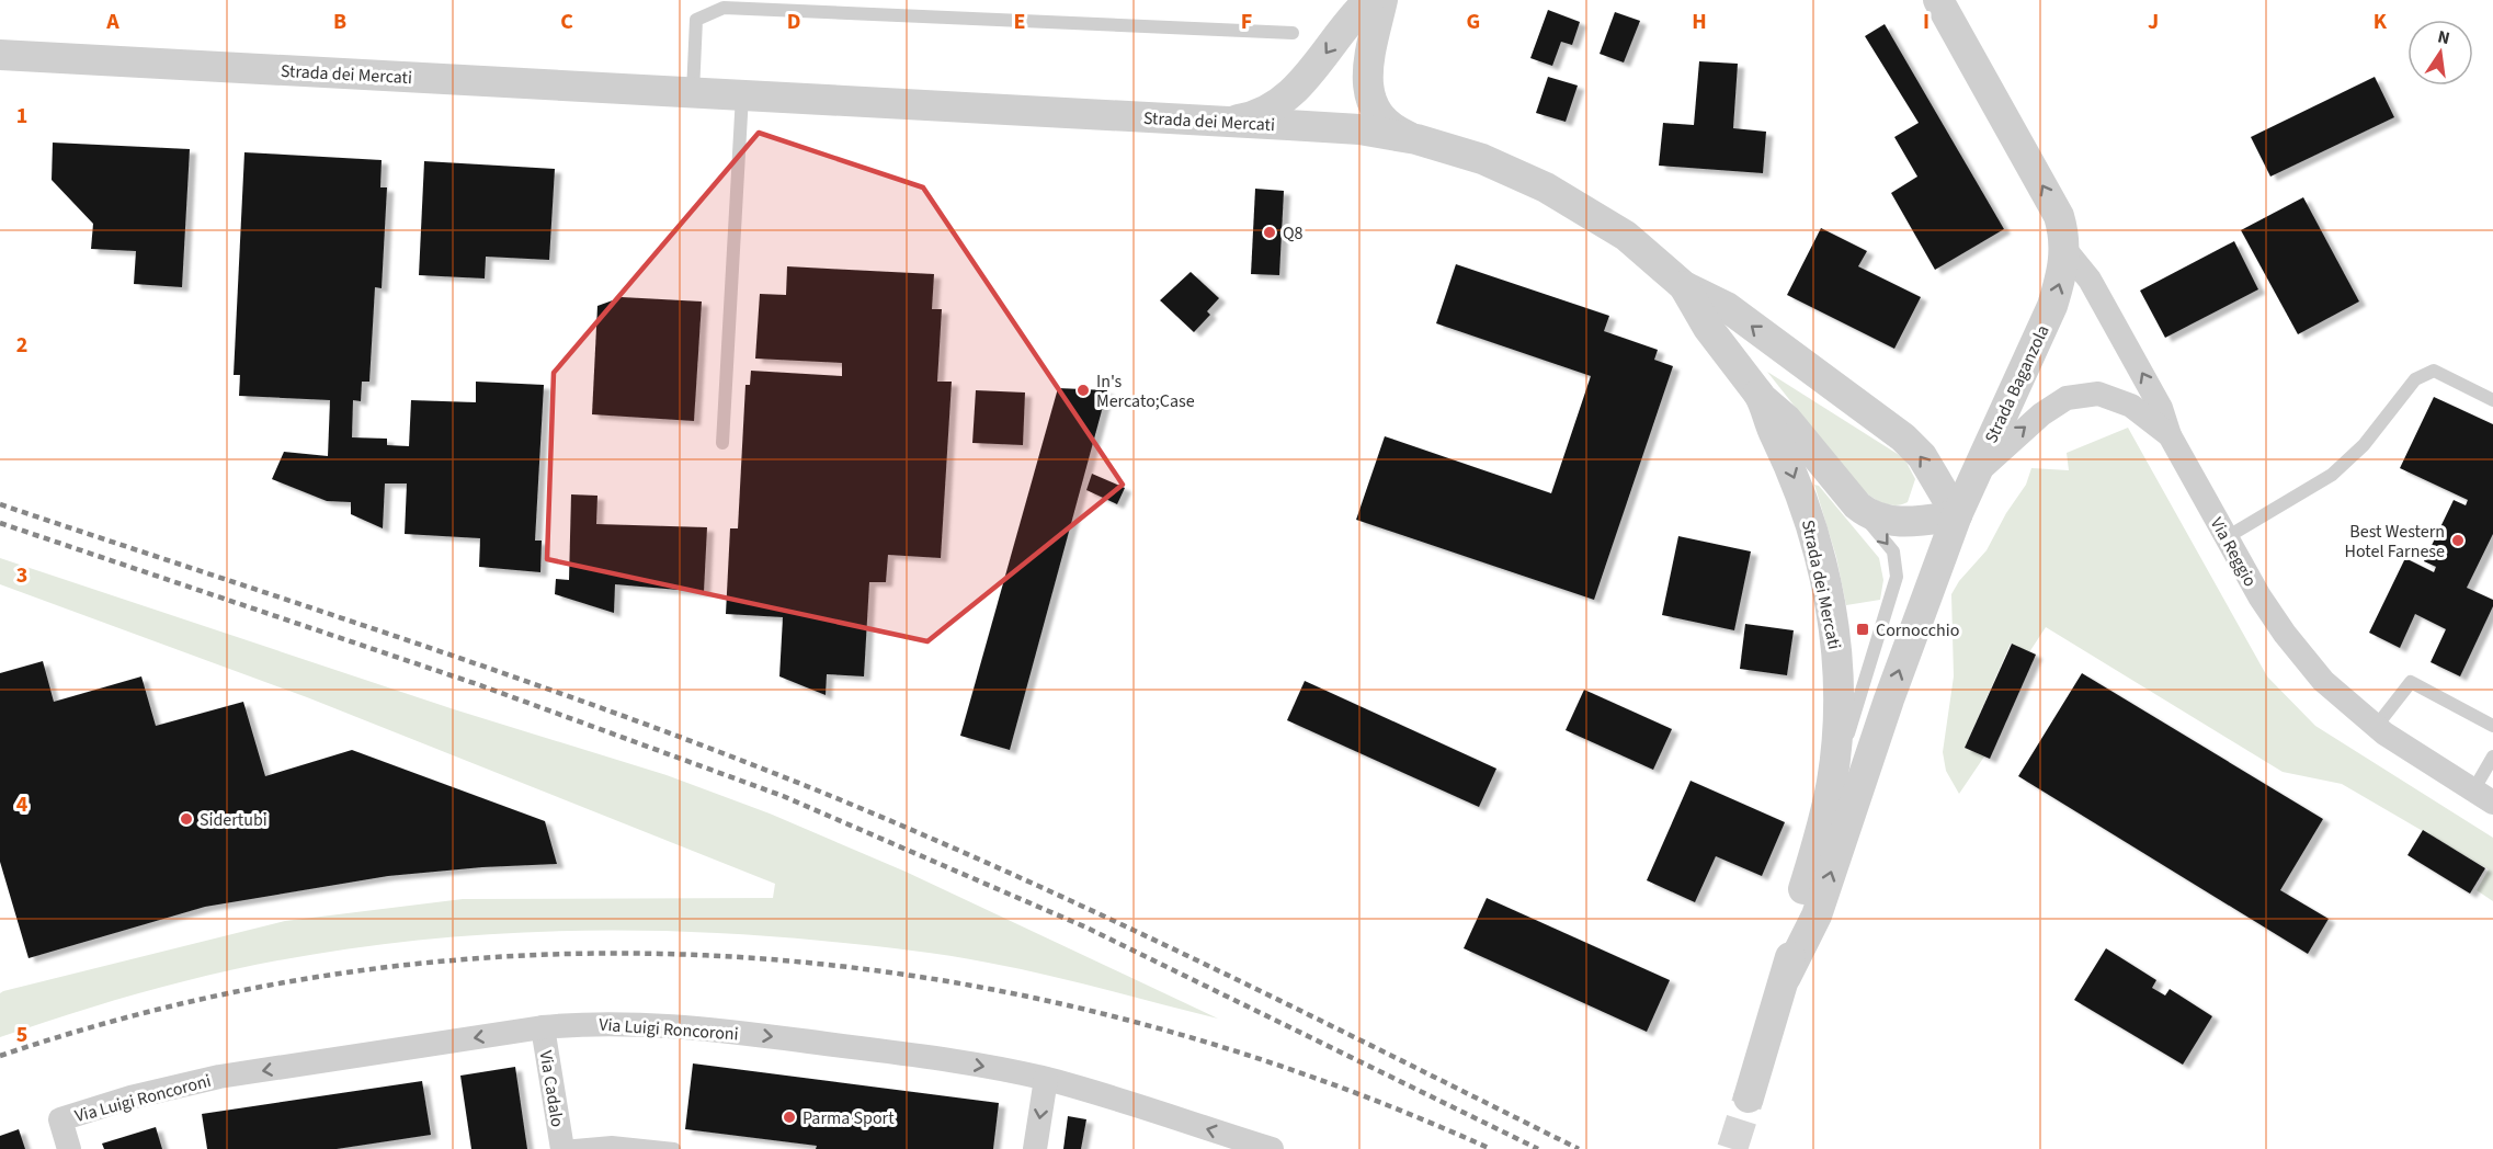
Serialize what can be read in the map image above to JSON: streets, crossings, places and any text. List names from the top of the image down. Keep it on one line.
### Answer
{"streets":{"street":["Strada dei Mercati","Strada Baganzola","Via Reggio","Via Luigi Roncoroni","Via Cadalo"]},"crossings":[["Strada dei Mercati","Strada Baganzola"],["Strada Baganzola","Via Reggio"],["Via Luigi Roncoroni","Via Cadalo"]],"one_way":["Strada Baganzola"],"places":{"other":["Q8","In's Mercato;Case","Best Western Hotel Farnese","Sidertubi","Parma Sport"],"transit":["Cornocchio"]},"north":"top","grid":{"columns":["A","B","C","D","E","F","G","H","I","J","K"],"rows":["1","2","3","4","5"]}}
